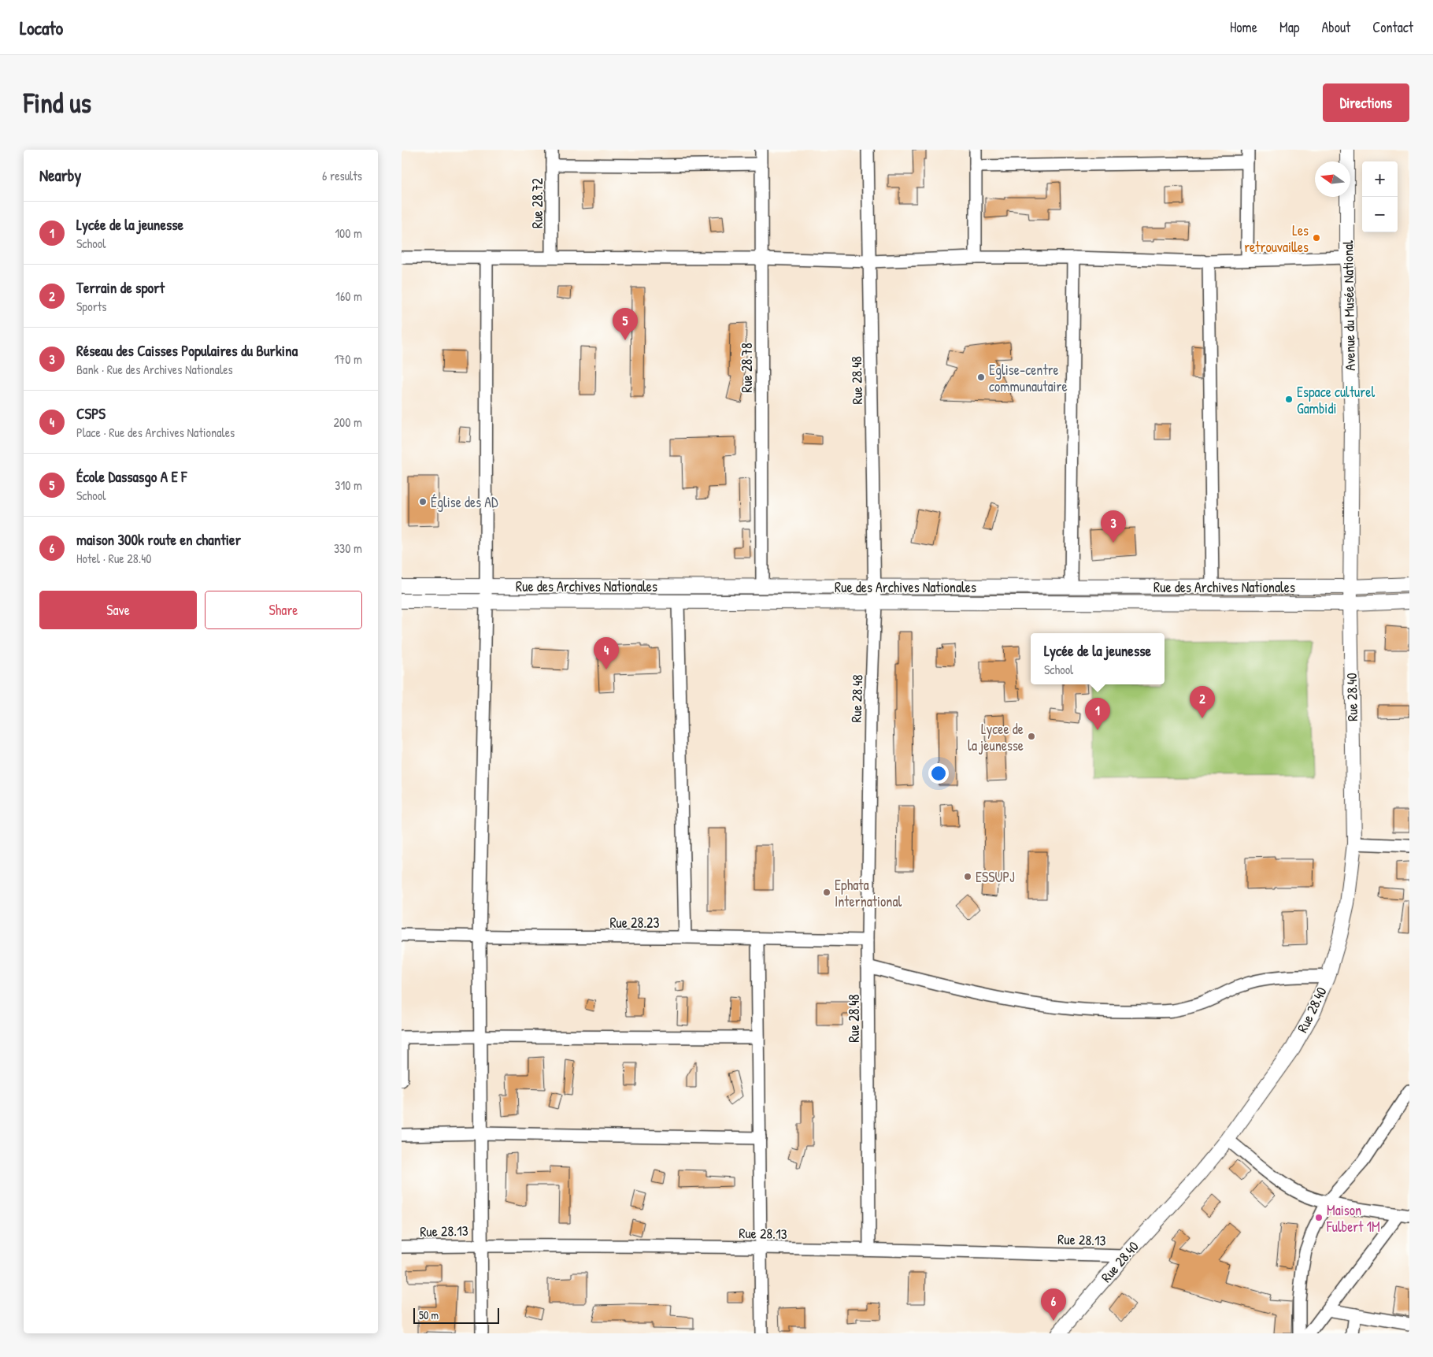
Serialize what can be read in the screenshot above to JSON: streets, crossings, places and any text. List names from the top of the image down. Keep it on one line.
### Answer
{"streets":{"street":["Rue 28.72","Avenue du Musée National","Rue 28.78","Rue 28.48","Rue des Archives Nationales","Rue 28.40","Rue 28.23","Rue 28.13"]},"crossings":[["Avenue du Musée National","Rue des Archives Nationales"],["Avenue du Musée National","Rue 28.40"],["Rue 28.78","Rue des Archives Nationales"],["Rue 28.48","Rue des Archives Nationales"],["Rue 28.48","Rue 28.23"],["Rue 28.48","Rue 28.13"],["Rue des Archives Nationales","Rue 28.40"],["Rue 28.40","Rue 28.13"]],"places":["Les retrouvailles","Eglise-centre communautaire","Espace culturel Gambidi","Église des AD","Lycee de la jeunesse","ESSUPJ","Ephata International","Maison Fulbert 1M"],"scale_bar":"50 m","north":"left","page":{"header":"Locato","nav":["Home","Map","About","Contact"],"buttons":["Directions",["Save","Share"]],"title":"Find us","heading":["Nearby","6 results"],"map_buttons":["+","−"],"list":[{"mark":"1","name":"Lycée de la jeunesse","note":"School","value":"100 m"},{"mark":"2","name":"Terrain de sport","note":"Sports","value":"160 m"},{"mark":"3","name":"Réseau des Caisses Populaires du Burkina","note":"Bank · Rue des Archives Nationales","value":"170 m"},{"mark":"4","name":"CSPS","note":"Place · Rue des Archives Nationales","value":"200 m"},{"mark":"5","name":"École Dassasgo A E F","note":"School","value":"310 m"},{"mark":"6","name":"maison 300k route en chantier","note":"Hotel · Rue 28.40","value":"330 m"}],"pins":["5","3","4","2","1","6"],"popup":["Lycée de la jeunesse","School"],"scale":"50 m"}}
